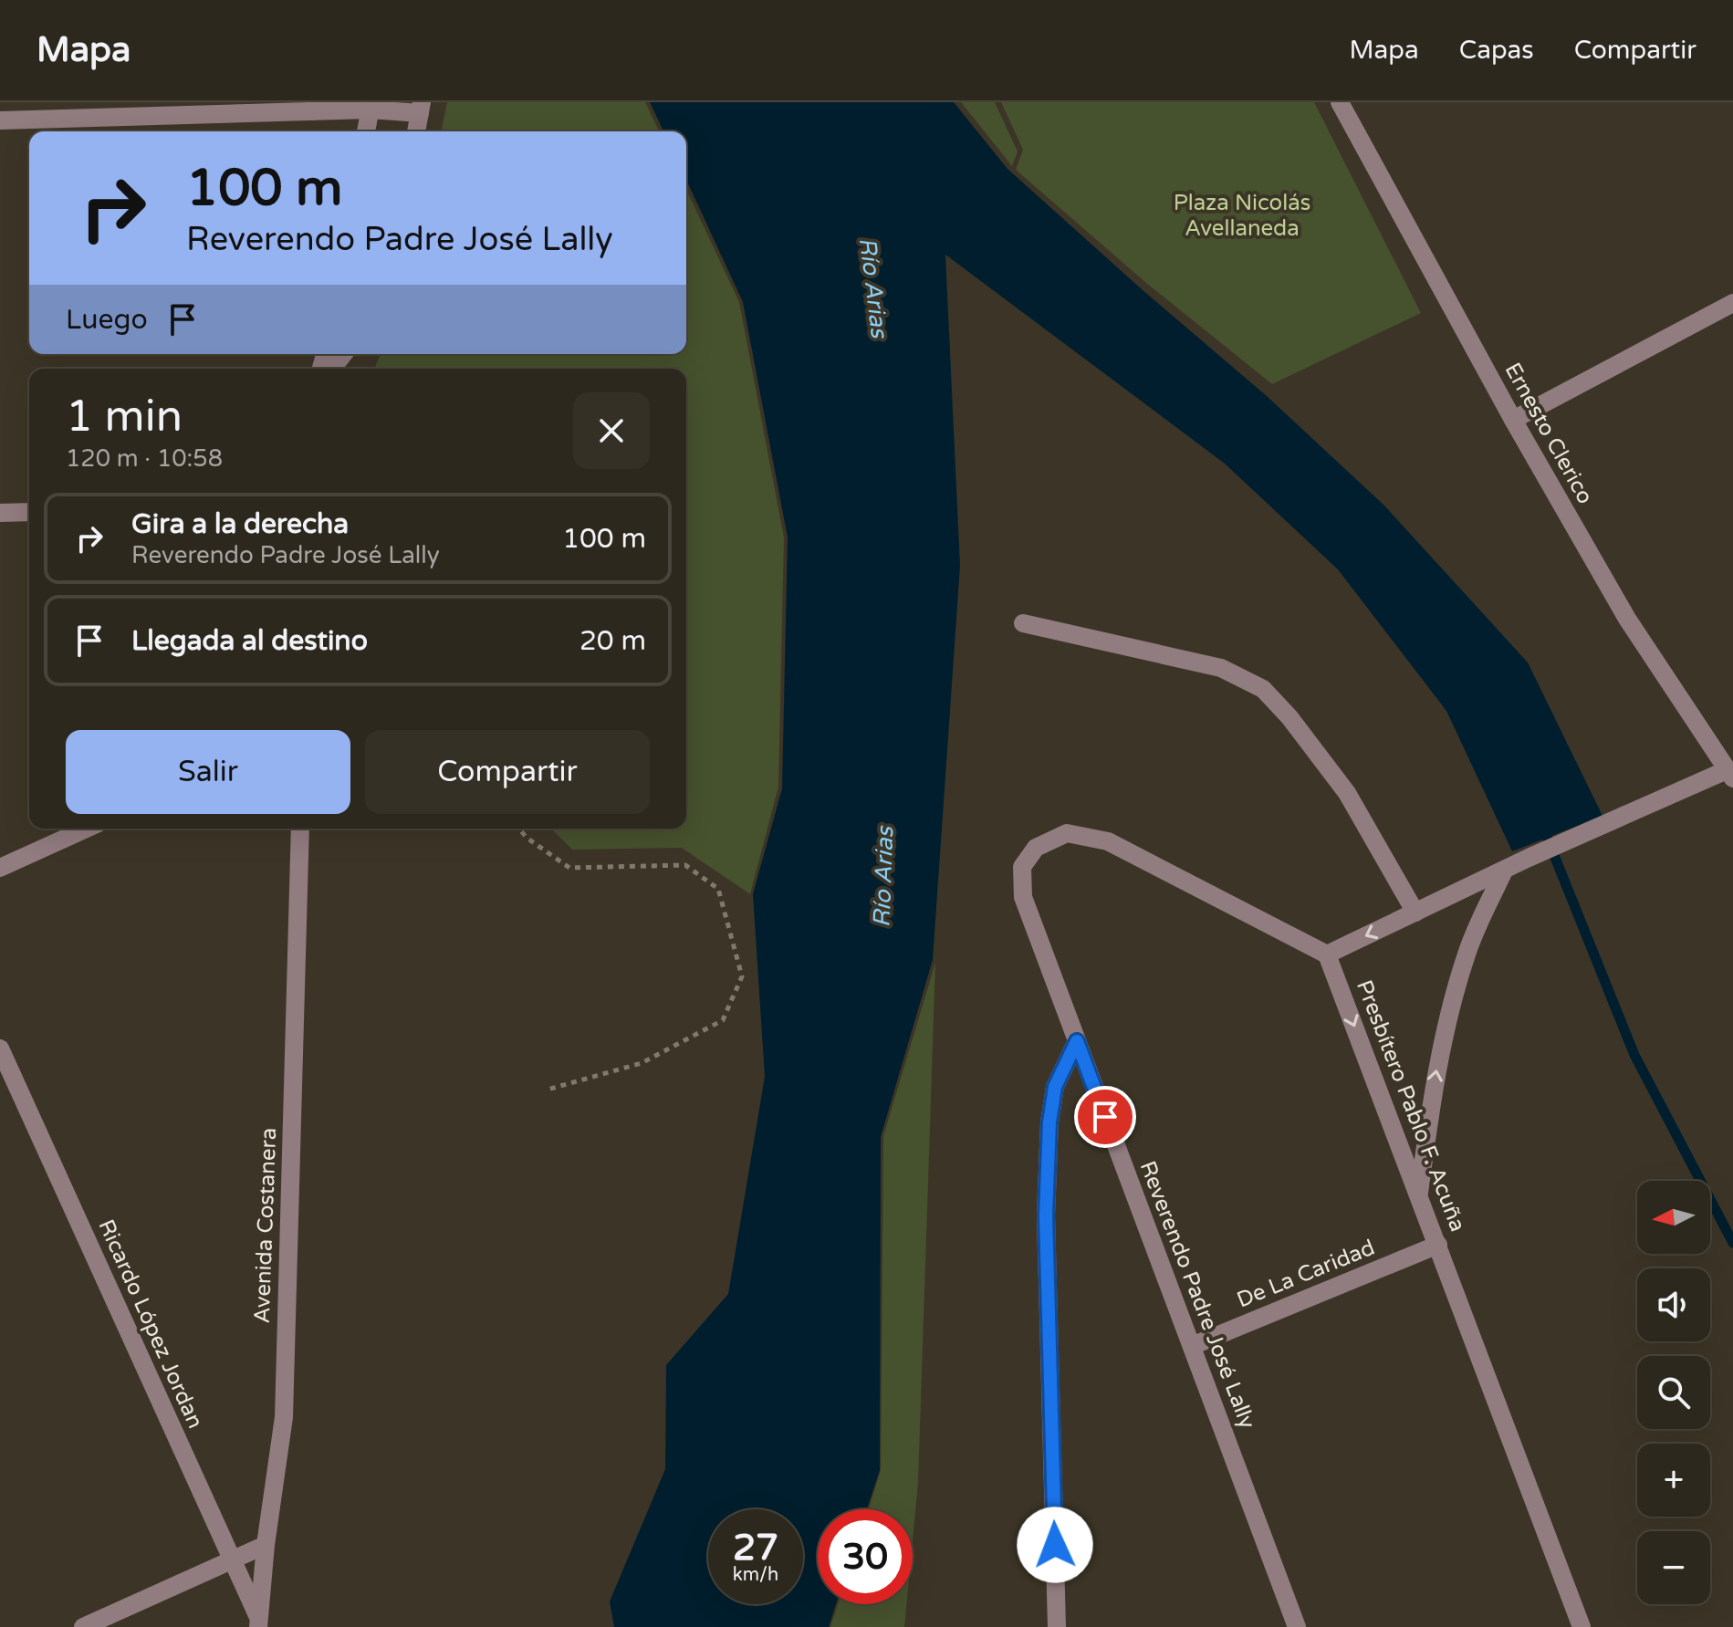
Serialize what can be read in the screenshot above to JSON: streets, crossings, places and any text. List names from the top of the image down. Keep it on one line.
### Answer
{"streets":{"street":["Ernesto Clerico","Presbítero Pablo F. Acuña","Avenida Costanera","De La Caridad","Reverendo Padre José Lally","Ricardo López Jordan"]},"crossings":[["Presbítero Pablo F. Acuña","De La Caridad"],["Presbítero Pablo F. Acuña","Reverendo Padre José Lally"],["Avenida Costanera","Ricardo López Jordan"],["De La Caridad","Reverendo Padre José Lally"]],"one_way":["Presbítero Pablo F. Acuña"],"water":["Río Arias"],"parks":["Plaza Nicolás Avellaneda"],"north":"left","page":{"header":"Mapa","nav":["Mapa","Capas","Compartir"],"turn":["100 m","Reverendo Padre José Lally"],"then":"Luego","heading":["1 min","120 m · 10:58"],"list":[{"name":"Gira a la derecha","note":"Reverendo Padre José Lally","value":"100 m"},{"name":"Llegada al destino","value":"20 m"}],"buttons":["Salir","Compartir"],"map_buttons":["+","−"],"speed":"27 km/h","limit":"30"}}
